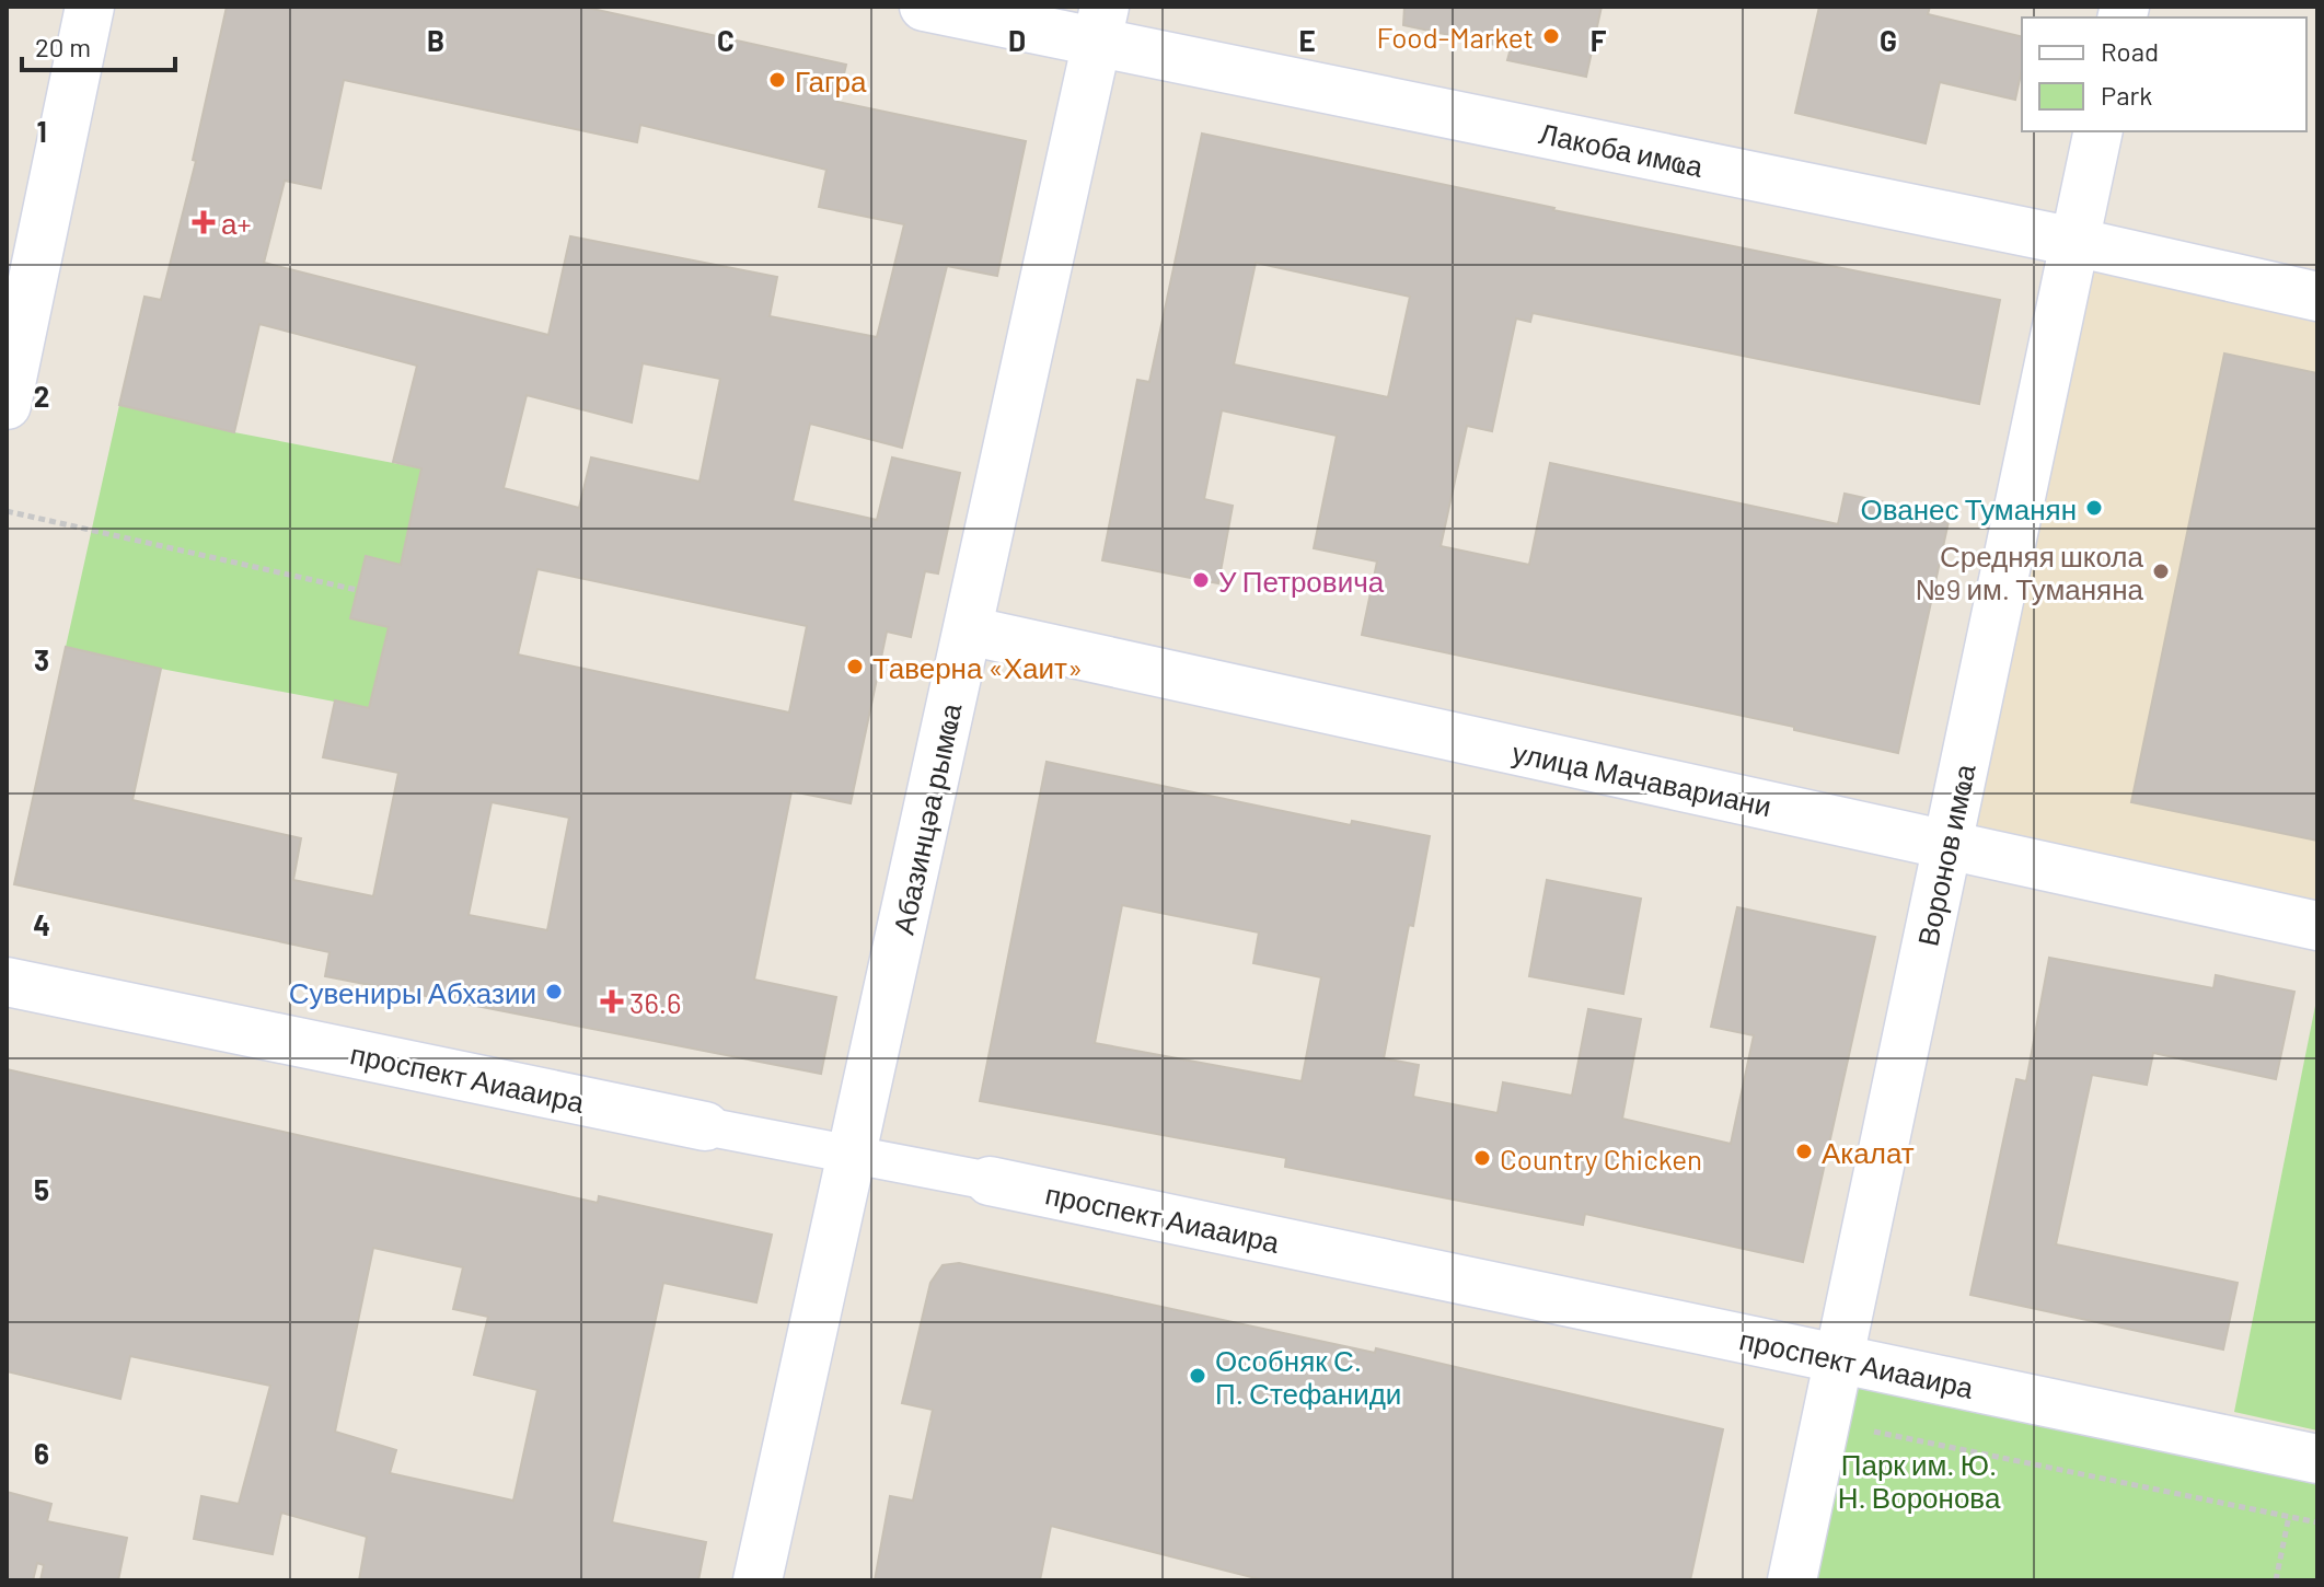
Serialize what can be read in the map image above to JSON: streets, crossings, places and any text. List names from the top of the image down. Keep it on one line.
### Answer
{"streets":{"street":["Лакоба имҩа","улица Мачавариани","Абазинцәа рымҩа","Воронов имҩа","проспект Аиааира"]},"crossings":[["Лакоба имҩа","Абазинцәа рымҩа"],["Лакоба имҩа","Воронов имҩа"],["улица Мачавариани","Абазинцәа рымҩа"],["улица Мачавариани","Воронов имҩа"],["Абазинцәа рымҩа","проспект Аиааира"],["Воронов имҩа","проспект Аиааира"]],"parks":["Парк им. Ю. Н. Воронова"],"places":{"other":["Food-Market","Гагра","Ованес Туманян","Средняя школа №9 им. Туманяна","У Петровича","Таверна «Хаит»","Сувениры Абхазии","Акалат","Country Chicken","Особняк С. П. Стефаниди"],"health":["а+","36.6"]},"legend":["Road","Park"],"scale_bar":"20 m","grid":{"columns":["B","C","D","E","F","G"],"rows":["1","2","3","4","5","6"]}}
